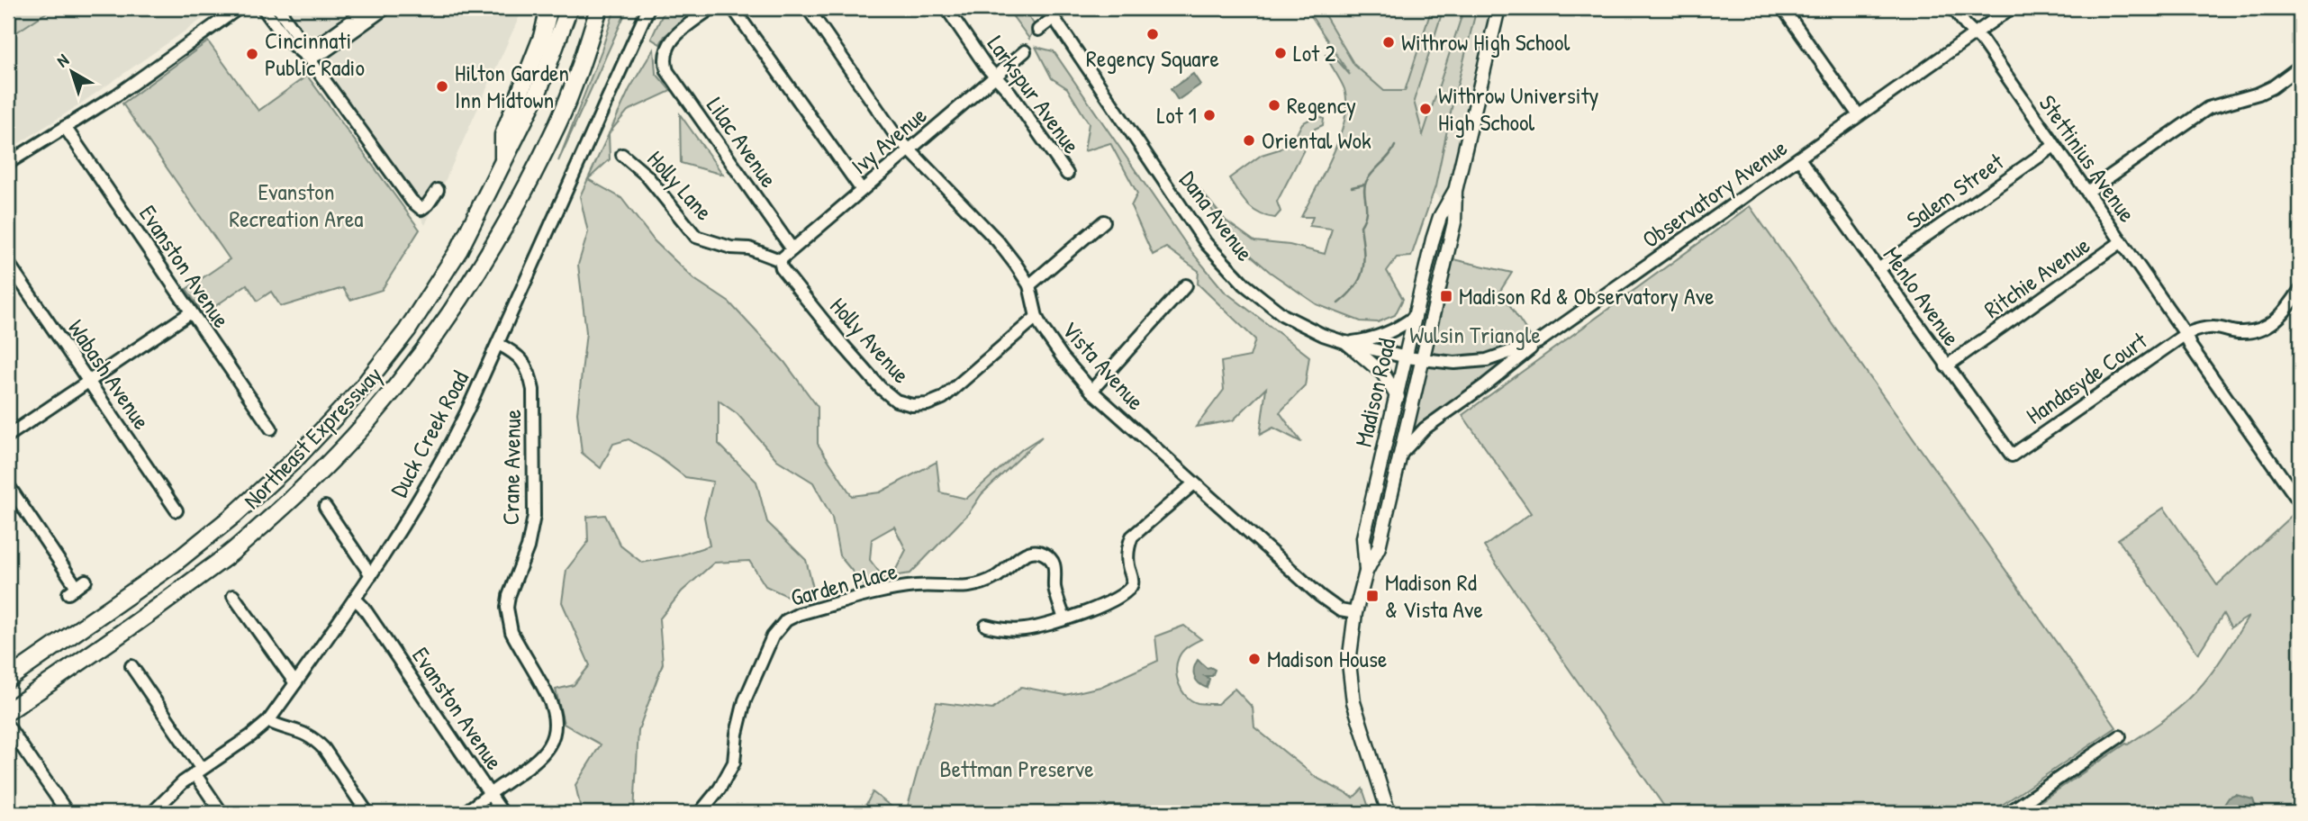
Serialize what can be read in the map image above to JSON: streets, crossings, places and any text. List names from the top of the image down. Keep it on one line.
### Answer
{"streets":{"highway":["Northeast Expressway"],"main road":["Madison Road"],"street":["Larkspur Avenue","Ivy Avenue","Lilac Avenue","Stettinius Avenue","Holly Lane","Salem Street","Observatory Avenue","Dana Avenue","Evanston Avenue","Ritchie Avenue","Menlo Avenue","Holly Avenue","Vista Avenue","Wabash Avenue","Handasyde Court","Duck Creek Road","Crane Avenue","Garden Place"]},"crossings":[["Larkspur Avenue","Ivy Avenue"],["Ivy Avenue","Lilac Avenue"],["Ivy Avenue","Holly Lane"],["Ivy Avenue","Holly Avenue"],["Ivy Avenue","Vista Avenue"],["Stettinius Avenue","Salem Street"],["Stettinius Avenue","Observatory Avenue"],["Stettinius Avenue","Ritchie Avenue"],["Stettinius Avenue","Handasyde Court"],["Holly Lane","Holly Avenue"],["Salem Street","Menlo Avenue"],["Observatory Avenue","Dana Avenue"],["Observatory Avenue","Menlo Avenue"],["Observatory Avenue","Madison Road"],["Dana Avenue","Madison Road"],["Evanston Avenue","Duck Creek Road"],["Evanston Avenue","Crane Avenue"],["Ritchie Avenue","Menlo Avenue"],["Menlo Avenue","Handasyde Court"],["Holly Avenue","Vista Avenue"],["Vista Avenue","Madison Road"],["Duck Creek Road","Crane Avenue"]],"parks":["Evanston Recreation Area","Wulsin Triangle","Bettman Preserve"],"places":{"other":["Regency Square","Withrow High School","Lot 2","Cincinnati Public Radio","Hilton Garden Inn Midtown","Regency","Withrow University High School","Lot 1","Oriental Wok","Madison House"],"transit":["Madison Rd & Observatory Ave","Madison Rd & Vista Ave"]},"north":"top left"}
